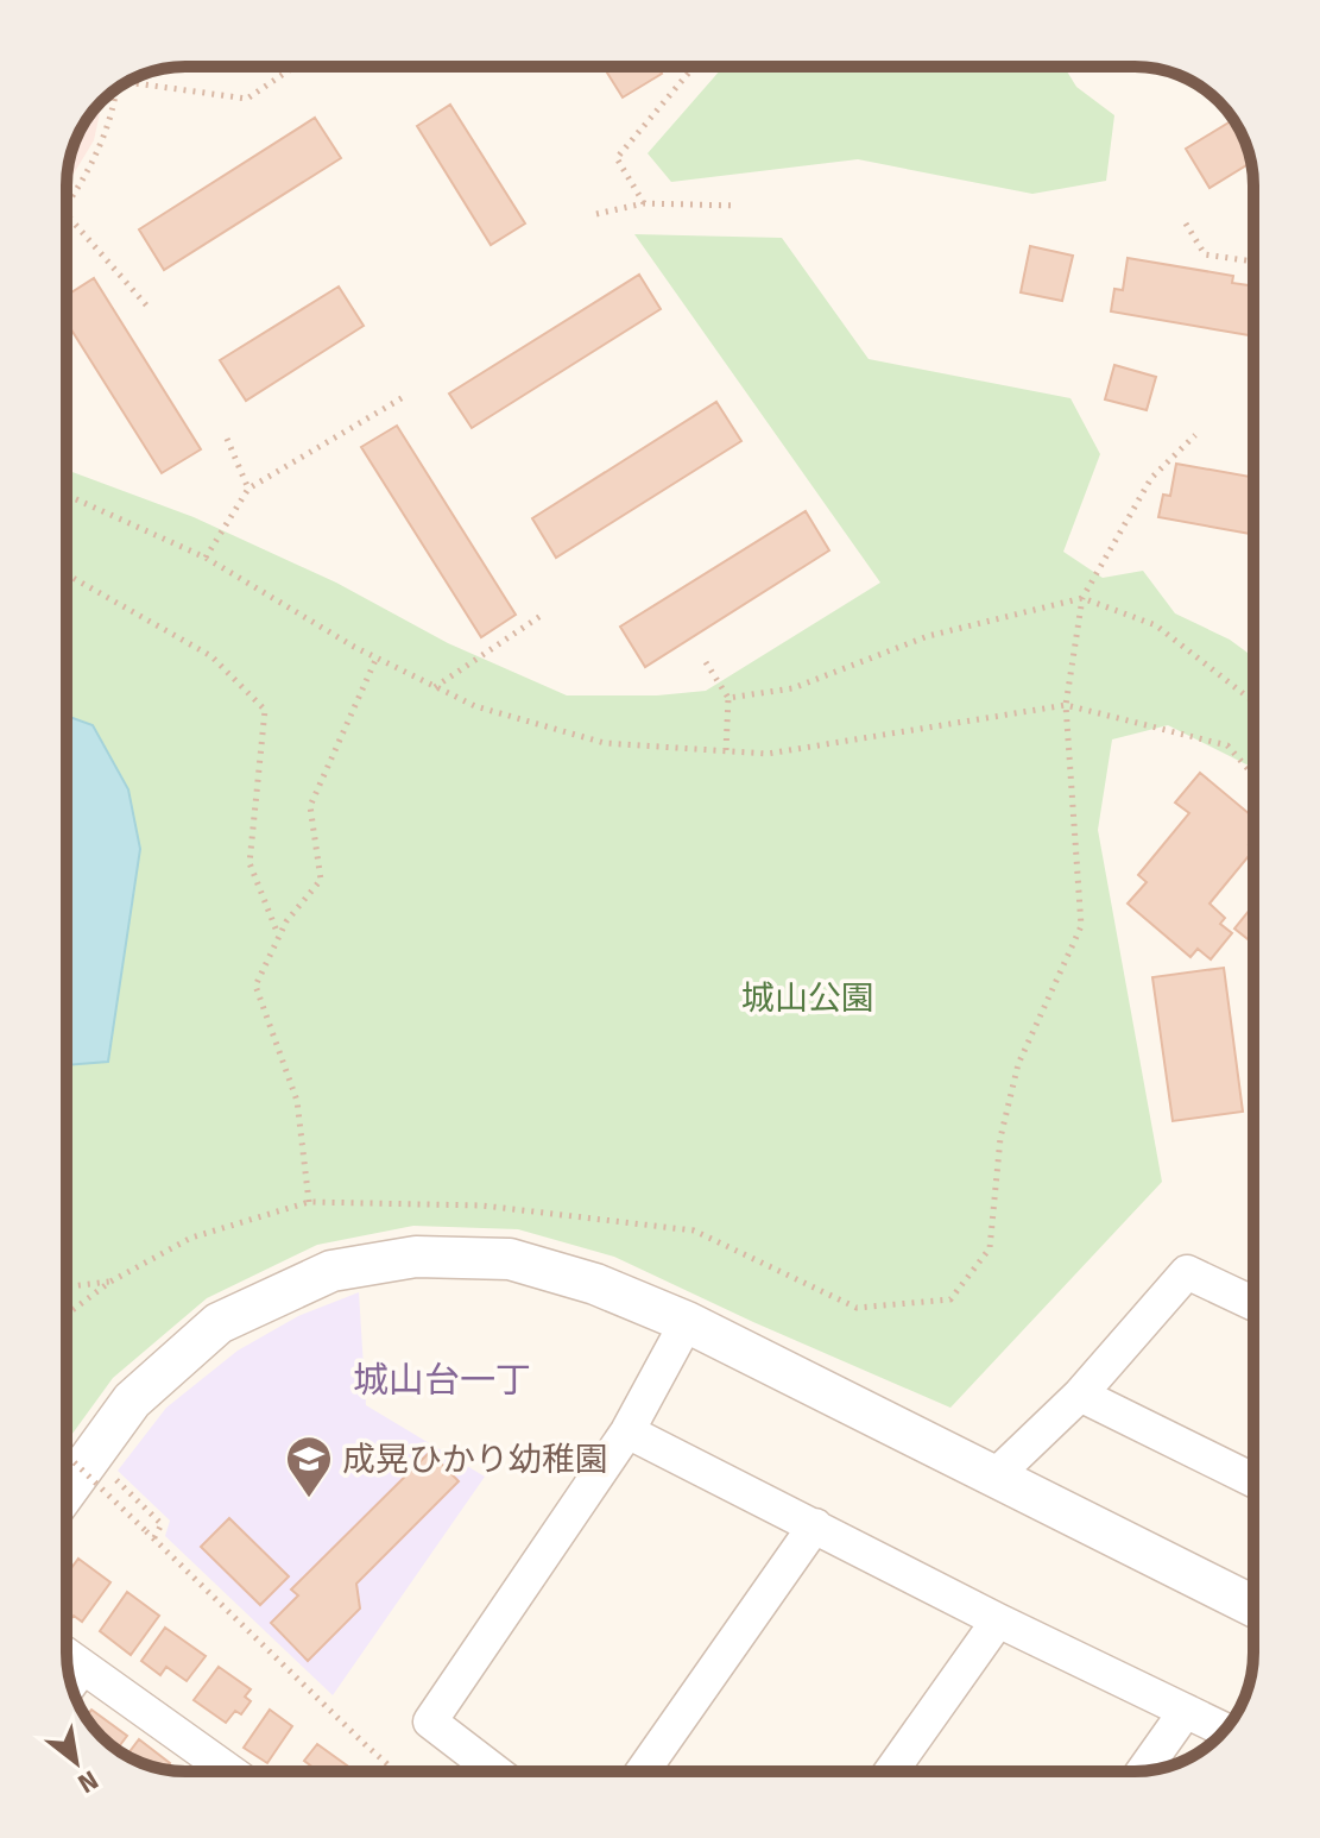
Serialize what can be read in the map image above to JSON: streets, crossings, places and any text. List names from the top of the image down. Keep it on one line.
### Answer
{"districts":["城山台一丁"],"parks":["城山公園"],"places":{"school or university":["成晃ひかり幼稚園"]},"north":"bottom right"}
